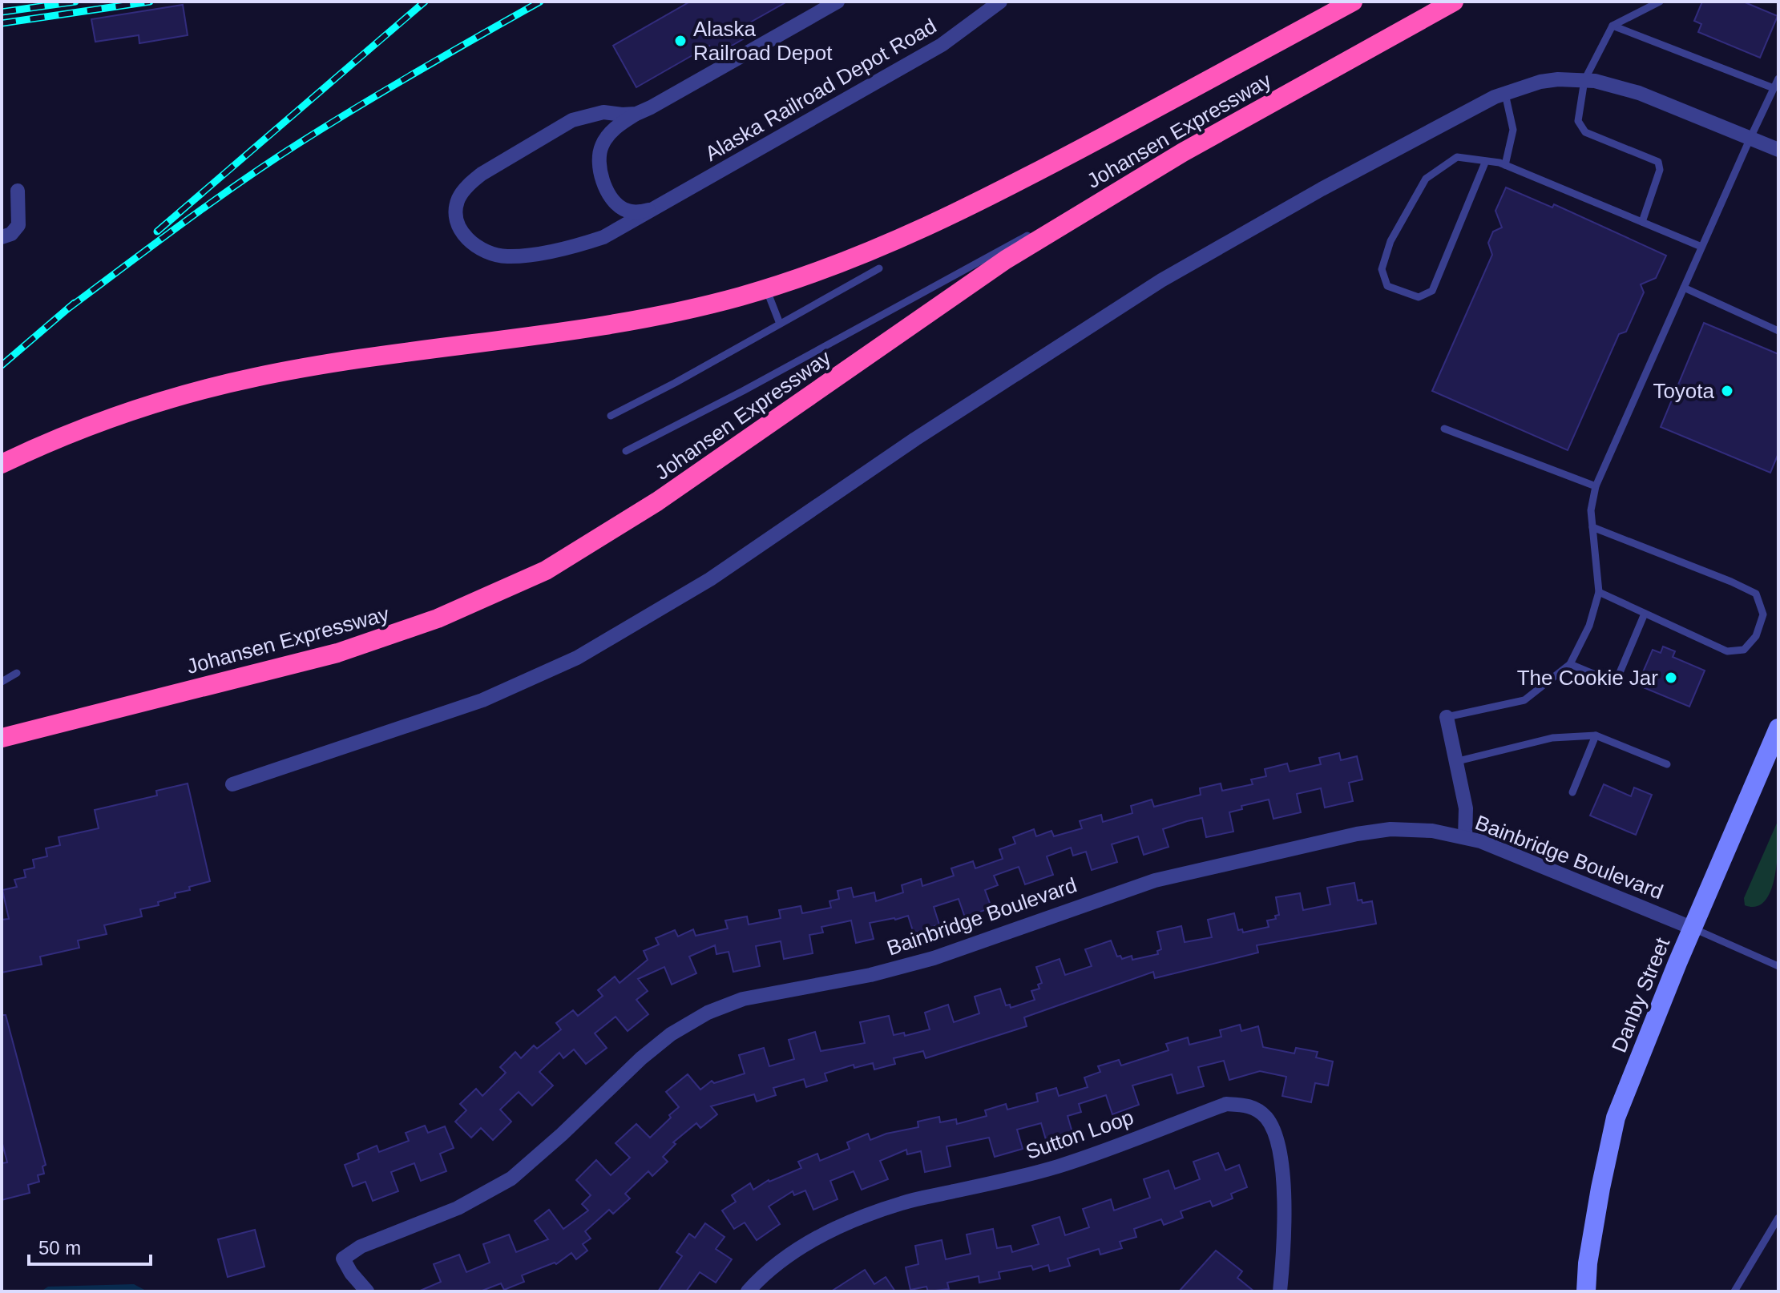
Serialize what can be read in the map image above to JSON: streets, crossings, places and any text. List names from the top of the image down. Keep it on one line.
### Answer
{"streets":{"highway":["Johansen Expressway"],"street":["Alaska Railroad Depot Road","Bainbridge Boulevard","Danby Street","Sutton Loop"]},"crossings":[["Bainbridge Boulevard","Danby Street"]],"places":["Alaska Railroad Depot","Toyota","The Cookie Jar"],"scale_bar":"50 m"}
